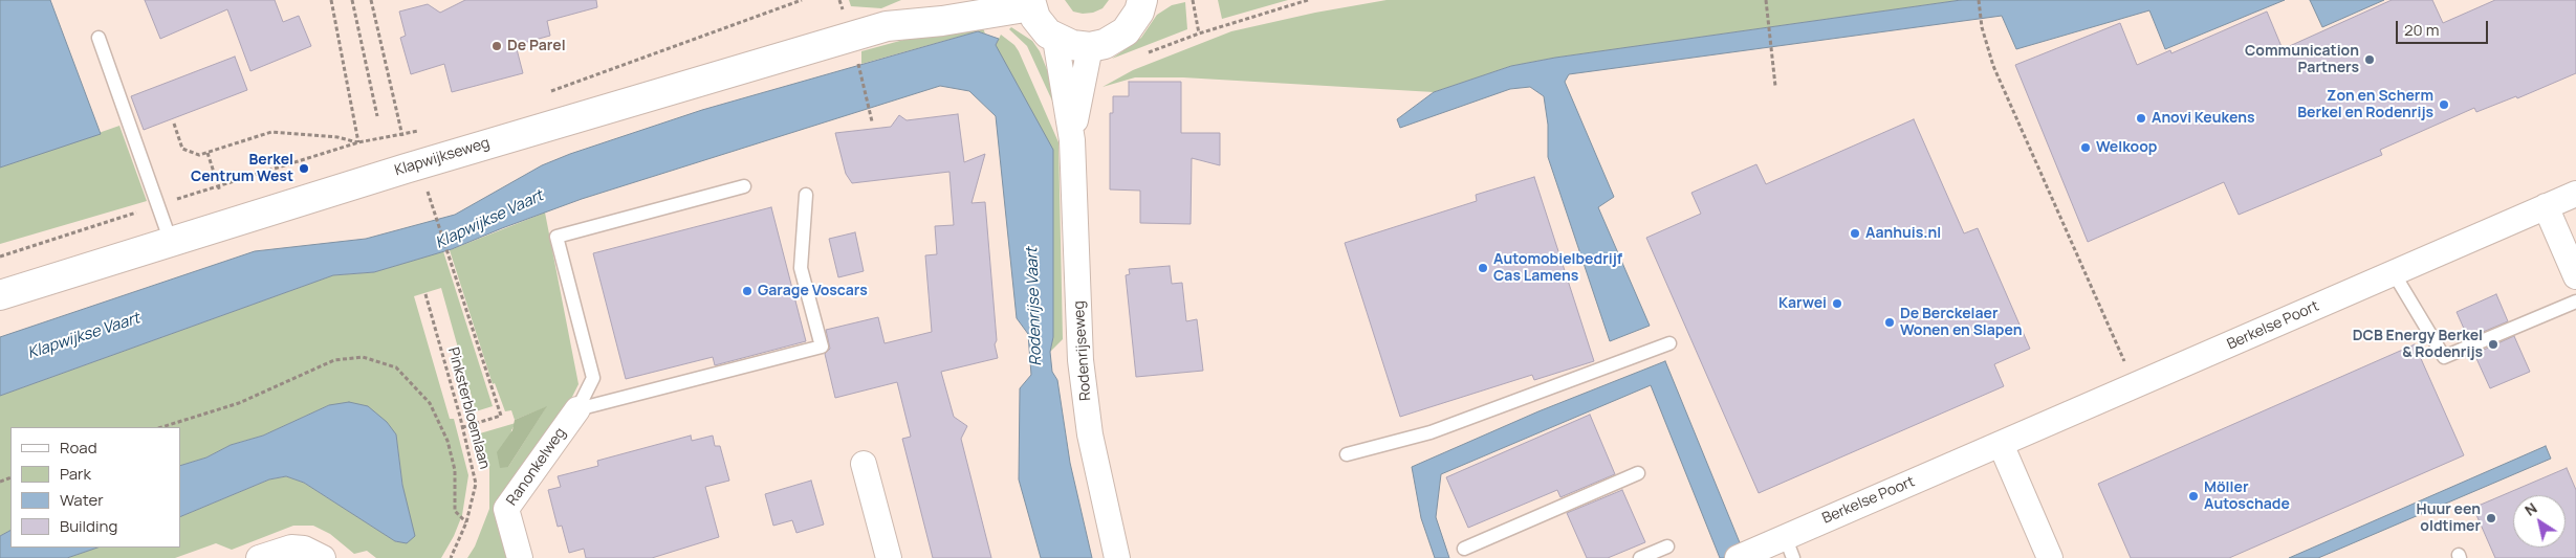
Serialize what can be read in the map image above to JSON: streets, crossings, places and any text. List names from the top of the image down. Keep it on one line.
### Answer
{"streets":{"main road":["Klapwijkseweg"],"street":["Berkelse Poort","Rodenrijseweg","Ranonkelweg"],"path":["Pinksterbloemlaan"]},"water":["Klapwijkse Vaart","Rodenrijse Vaart"],"places":["De Parel","Communication Partners","Zon en Scherm Berkel en Rodenrijs","Anovi Keukens","Welkoop","Berkel Centrum West","Aanhuis.nl","Automobielbedrijf Cas Lamens","Garage Voscars","Karwei","De Berckelaer Wonen en Slapen","DCB Energy Berkel & Rodenrijs","Möller Autoschade","Huur een oldtimer"],"legend":["Road","Park","Water","Building"],"scale_bar":"20 m","north":"top left"}
